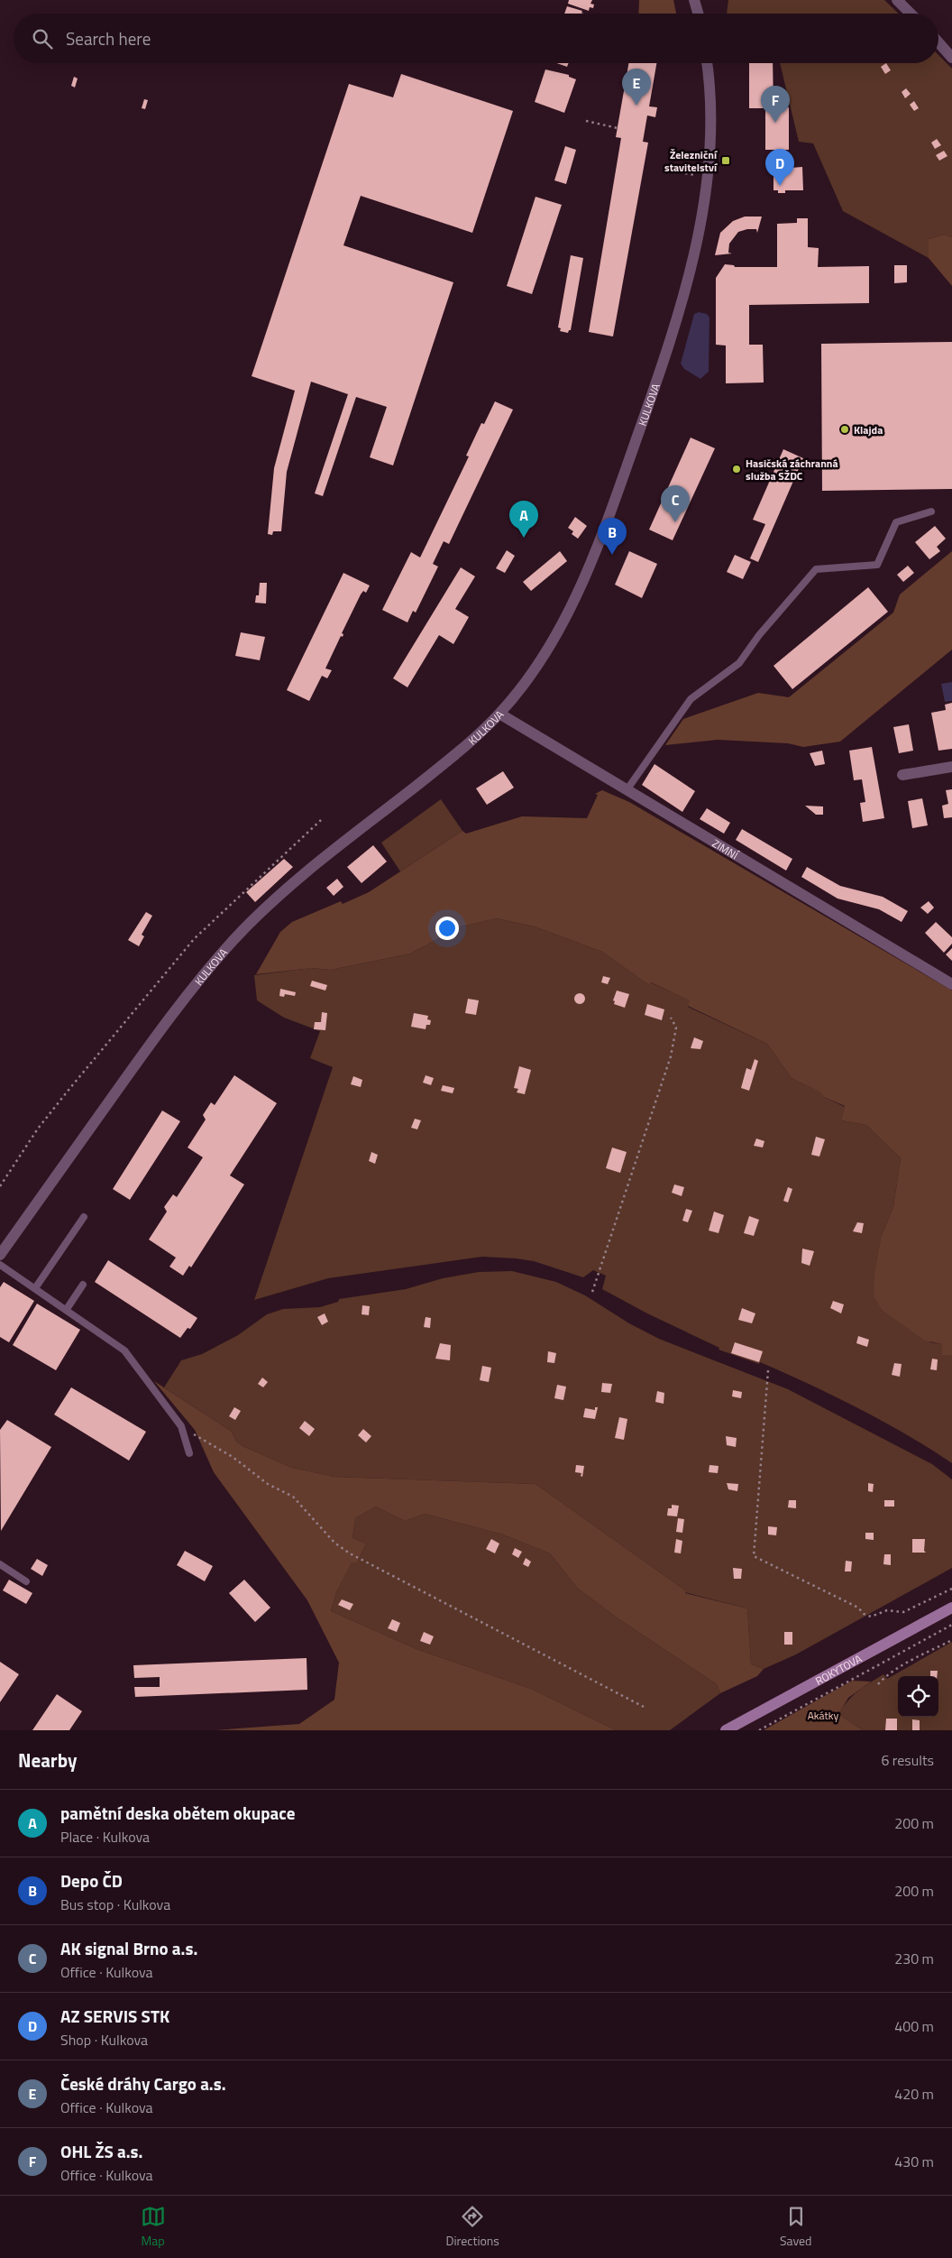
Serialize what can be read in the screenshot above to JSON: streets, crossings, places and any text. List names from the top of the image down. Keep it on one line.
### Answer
{"streets":{"main road":["ROKYTOVA"],"street":["KULKOVA","ZIMNÍ"]},"crossings":[["KULKOVA","ZIMNÍ"]],"parks":["Akátky"],"places":{"transit":["Železniční stavitelství"],"other":["Klajda","Hasičská záchranná služba SŽDC"]},"page":{"search":"Search here","pins":["E","F","D","C","A","B"],"heading":["Nearby","6 results"],"list":[{"mark":"A","name":"pamětní deska obětem okupace","note":"Place · Kulkova","value":"200 m"},{"mark":"B","name":"Depo ČD","note":"Bus stop · Kulkova","value":"200 m"},{"mark":"C","name":"AK signal Brno a.s.","note":"Office · Kulkova","value":"230 m"},{"mark":"D","name":"AZ SERVIS STK","note":"Shop · Kulkova","value":"400 m"},{"mark":"E","name":"České dráhy Cargo a.s.","note":"Office · Kulkova","value":"420 m"},{"mark":"F","name":"OHL ŽS a.s.","note":"Office · Kulkova","value":"430 m"}],"nav":["Map","Directions","Saved"]}}
